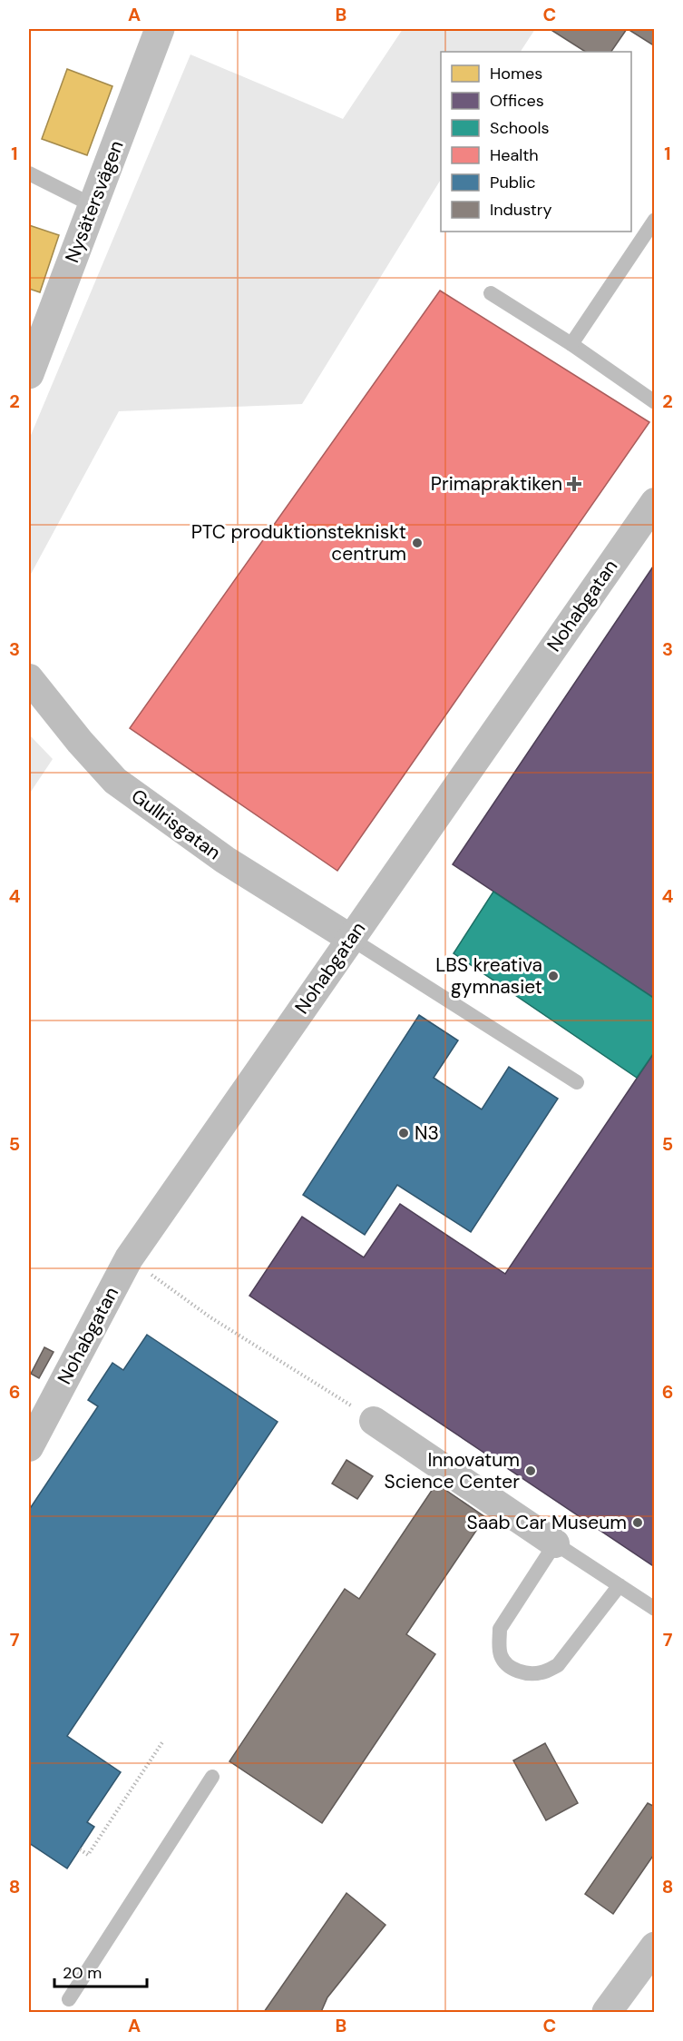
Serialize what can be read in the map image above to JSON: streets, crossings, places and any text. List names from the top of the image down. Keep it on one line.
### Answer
{"streets":{"street":["Nysätersvägen","Nohabgatan","Gullrisgatan"]},"crossings":[["Nohabgatan","Gullrisgatan"]],"places":{"health":["Primapraktiken"],"other":["PTC produktionstekniskt centrum","LBS kreativa gymnasiet","N3","Innovatum Science Center","Saab Car Museum"]},"legend":["Homes","Offices","Schools","Health","Public","Industry"],"scale_bar":"20 m","grid":{"columns":["A","B","C"],"rows":["1","2","3","4","5","6","7","8"]}}
